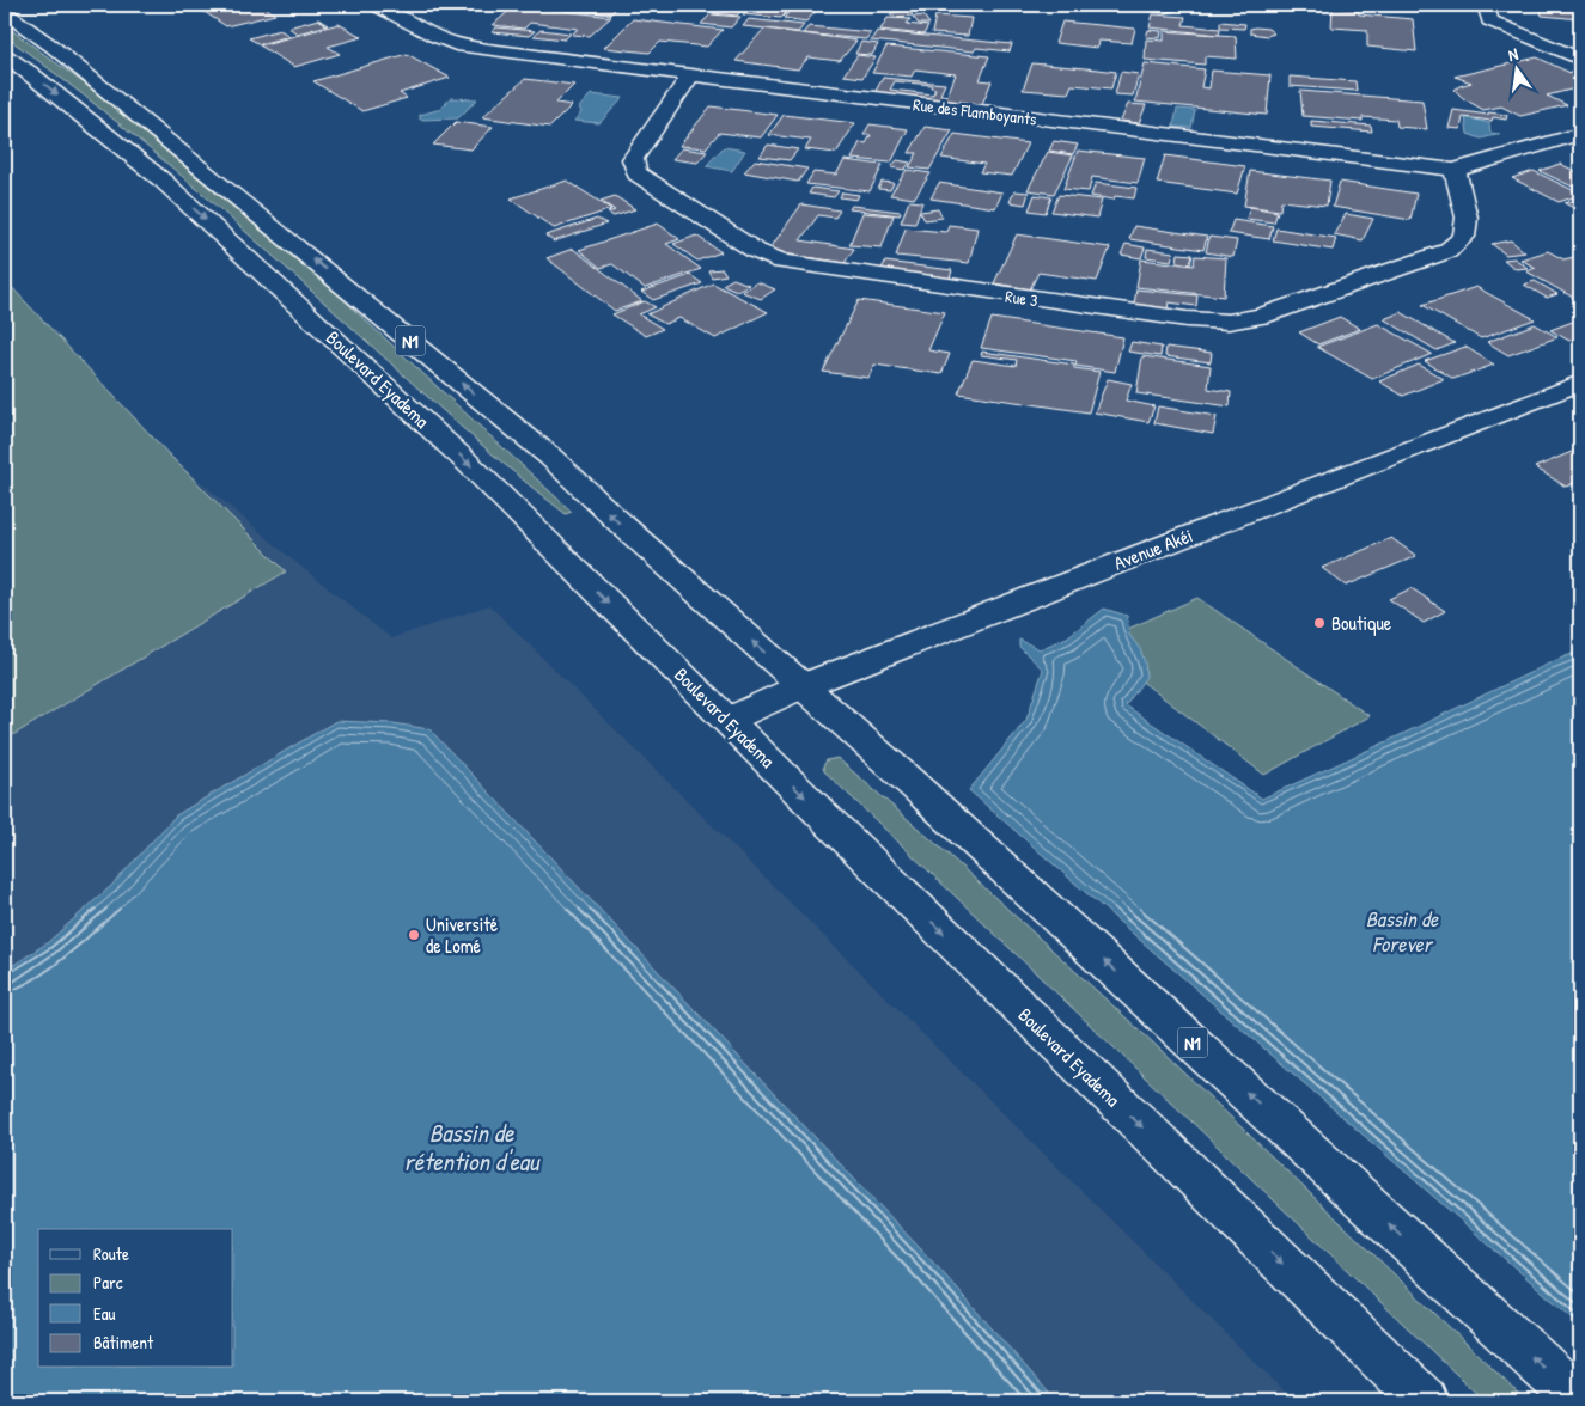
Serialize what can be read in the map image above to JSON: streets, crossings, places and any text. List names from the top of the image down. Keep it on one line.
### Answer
{"streets":{"main road":["Rue des Flamboyants","Rue 3","N1","Boulevard Eyadema","Avenue Akéi"]},"crossings":[["Rue des Flamboyants","Rue 3"],["N1","Avenue Akéi"],["Boulevard Eyadema","Avenue Akéi"]],"water":["Bassin de Forever","Bassin de rétention d'eau"],"places":["Boutique","Université de Lomé"],"legend":["Route","Parc","Eau","Bâtiment"],"north":"top"}
